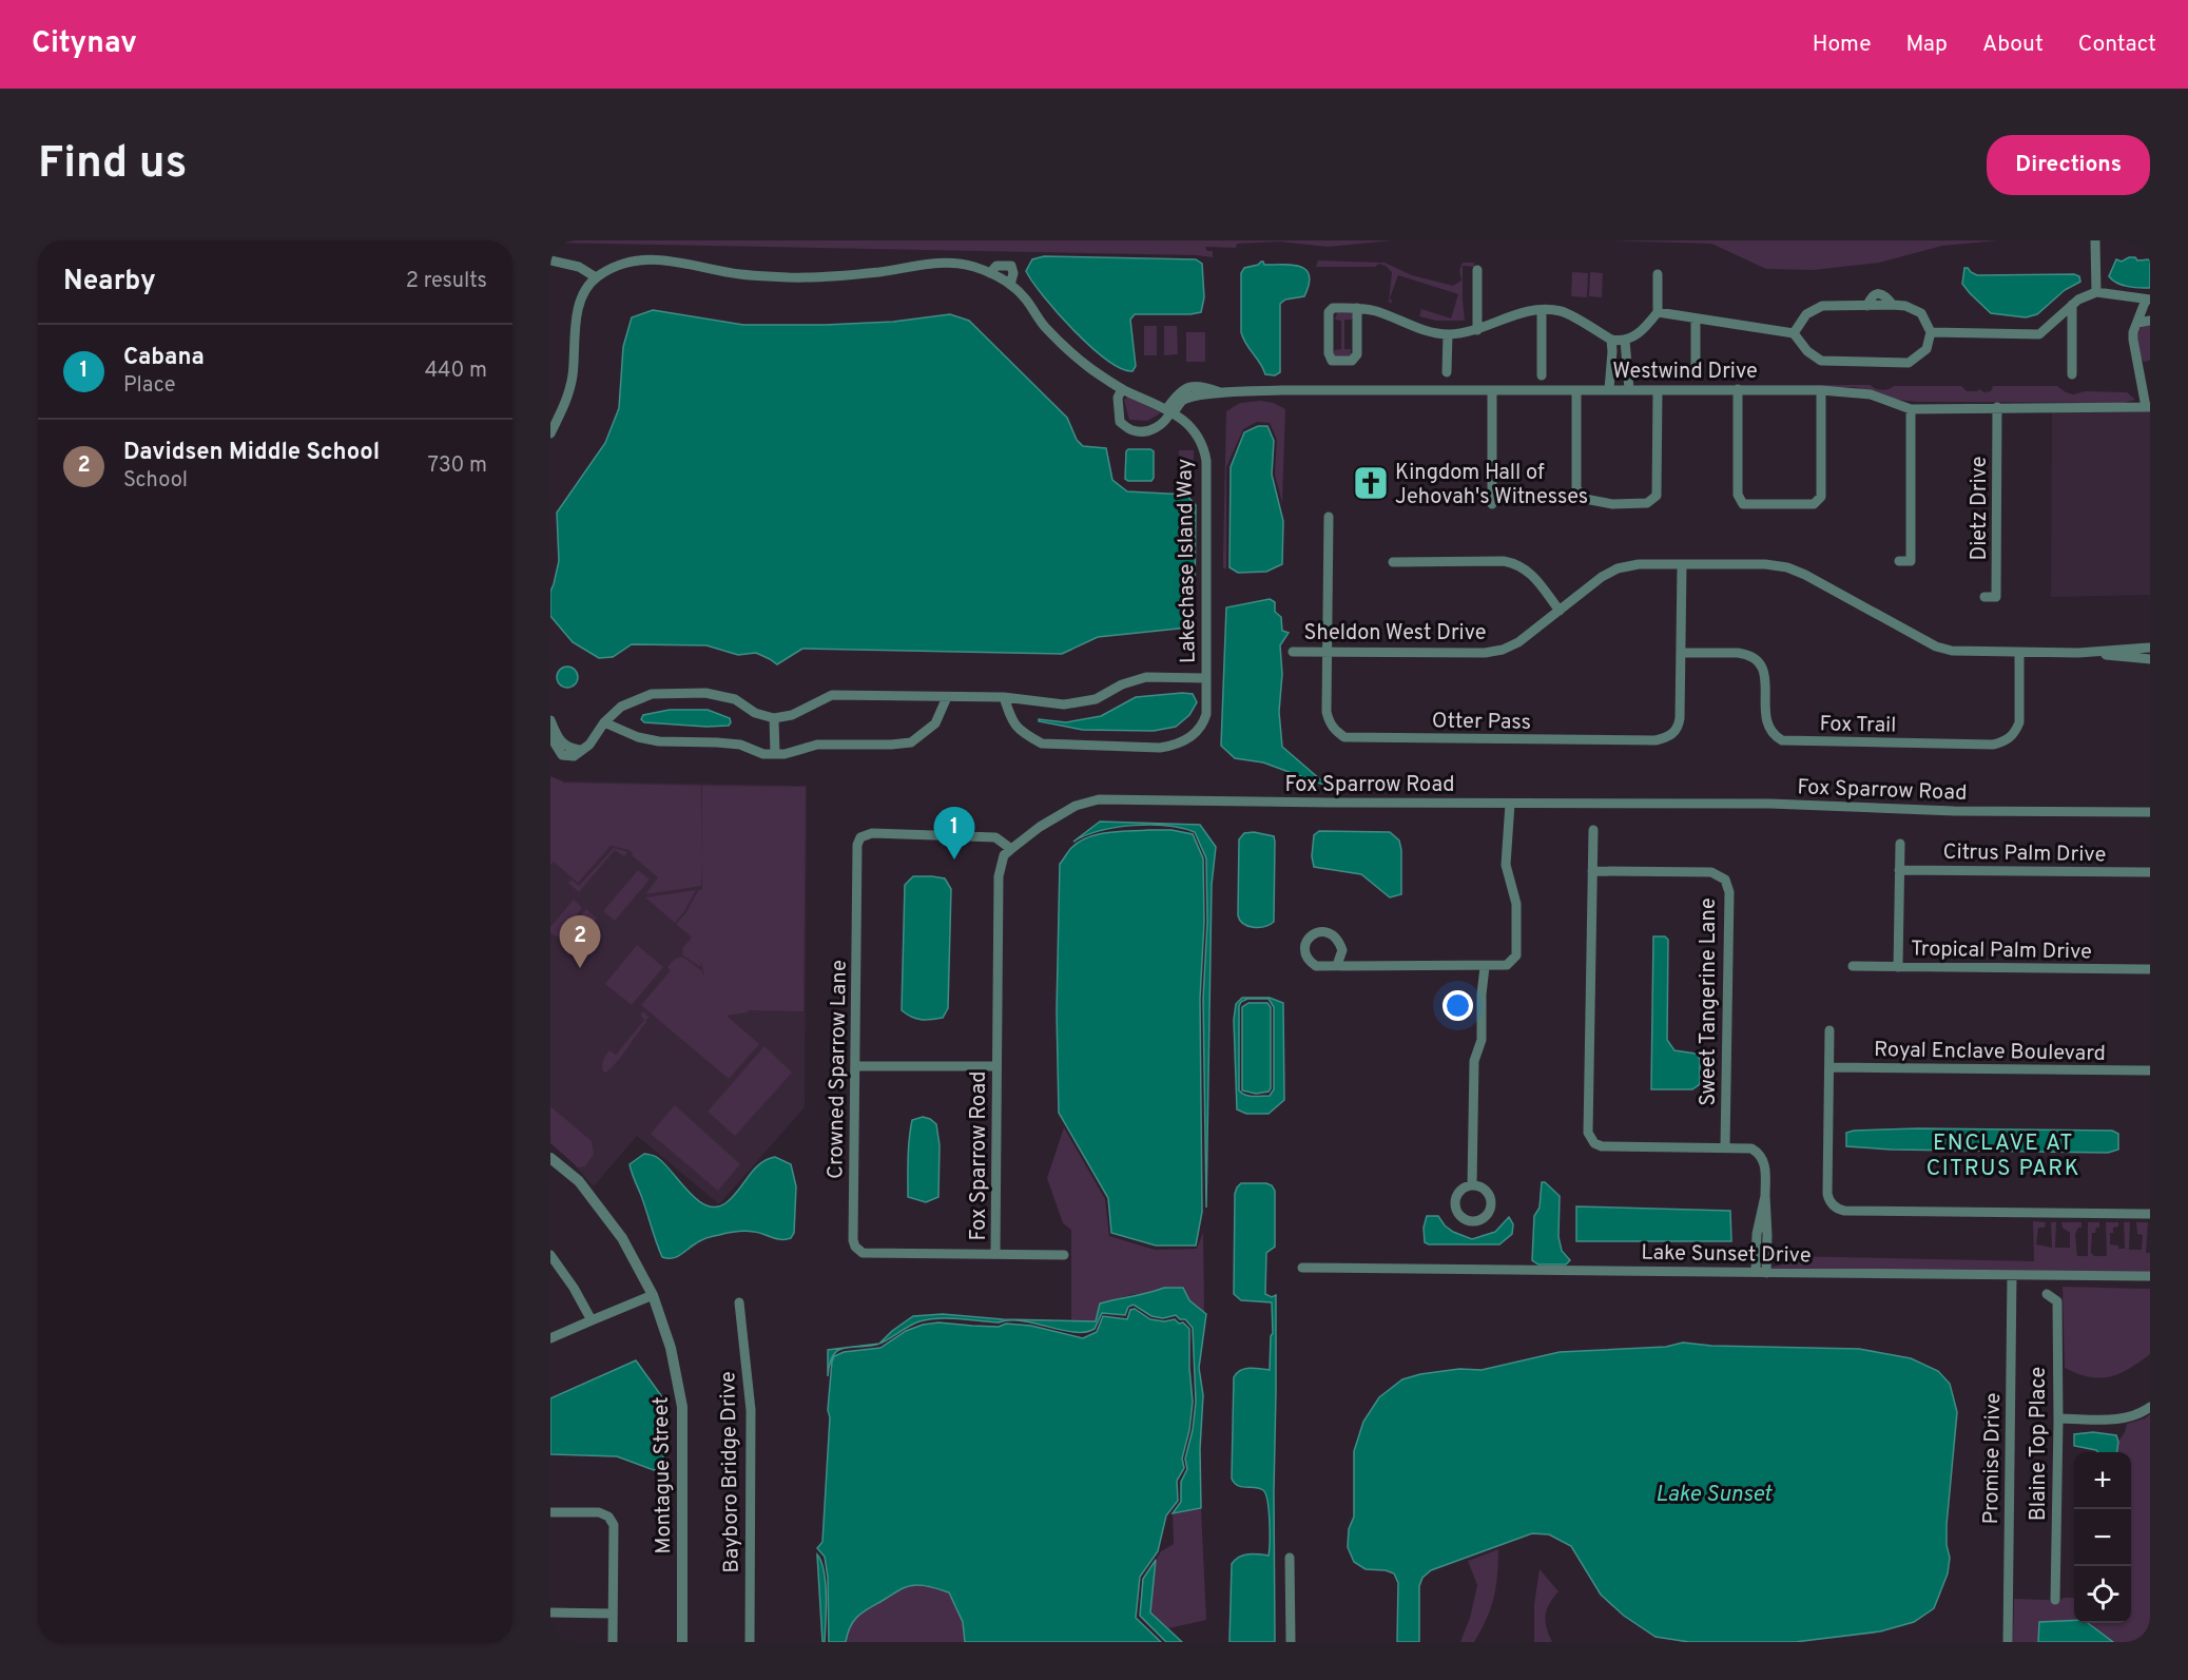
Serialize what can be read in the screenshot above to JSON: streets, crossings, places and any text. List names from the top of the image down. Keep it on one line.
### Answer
{"streets":{"street":["Westwind Drive","Dietz Drive","Lakechase Island Way","Sheldon West Drive","Otter Pass","Fox Trail","Fox Sparrow Road","Citrus Palm Drive","Tropical Palm Drive","Sweet Tangerine Lane","Royal Enclave Boulevard","Crowned Sparrow Lane","Lake Sunset Drive","Blaine Top Place","Promise Drive","Bayboro Bridge Drive","Montague Street"]},"crossings":[["Westwind Drive","Dietz Drive"],["Westwind Drive","Lakechase Island Way"],["Sheldon West Drive","Otter Pass"],["Sheldon West Drive","Fox Trail"],["Otter Pass","Fox Trail"],["Fox Sparrow Road","Crowned Sparrow Lane"],["Lake Sunset Drive","Promise Drive"]],"districts":["ENCLAVE AT CITRUS PARK"],"water":["Lake Sunset"],"places":{"church":["Kingdom Hall of Jehovah's Witnesses"]},"page":{"header":"Citynav","nav":["Home","Map","About","Contact"],"buttons":"Directions","title":"Find us","heading":["Nearby","2 results"],"list":[{"mark":"1","name":"Cabana","note":"Place","value":"440 m"},{"mark":"2","name":"Davidsen Middle School","note":"School","value":"730 m"}],"pins":["1","2"],"map_buttons":["+","−"]}}
